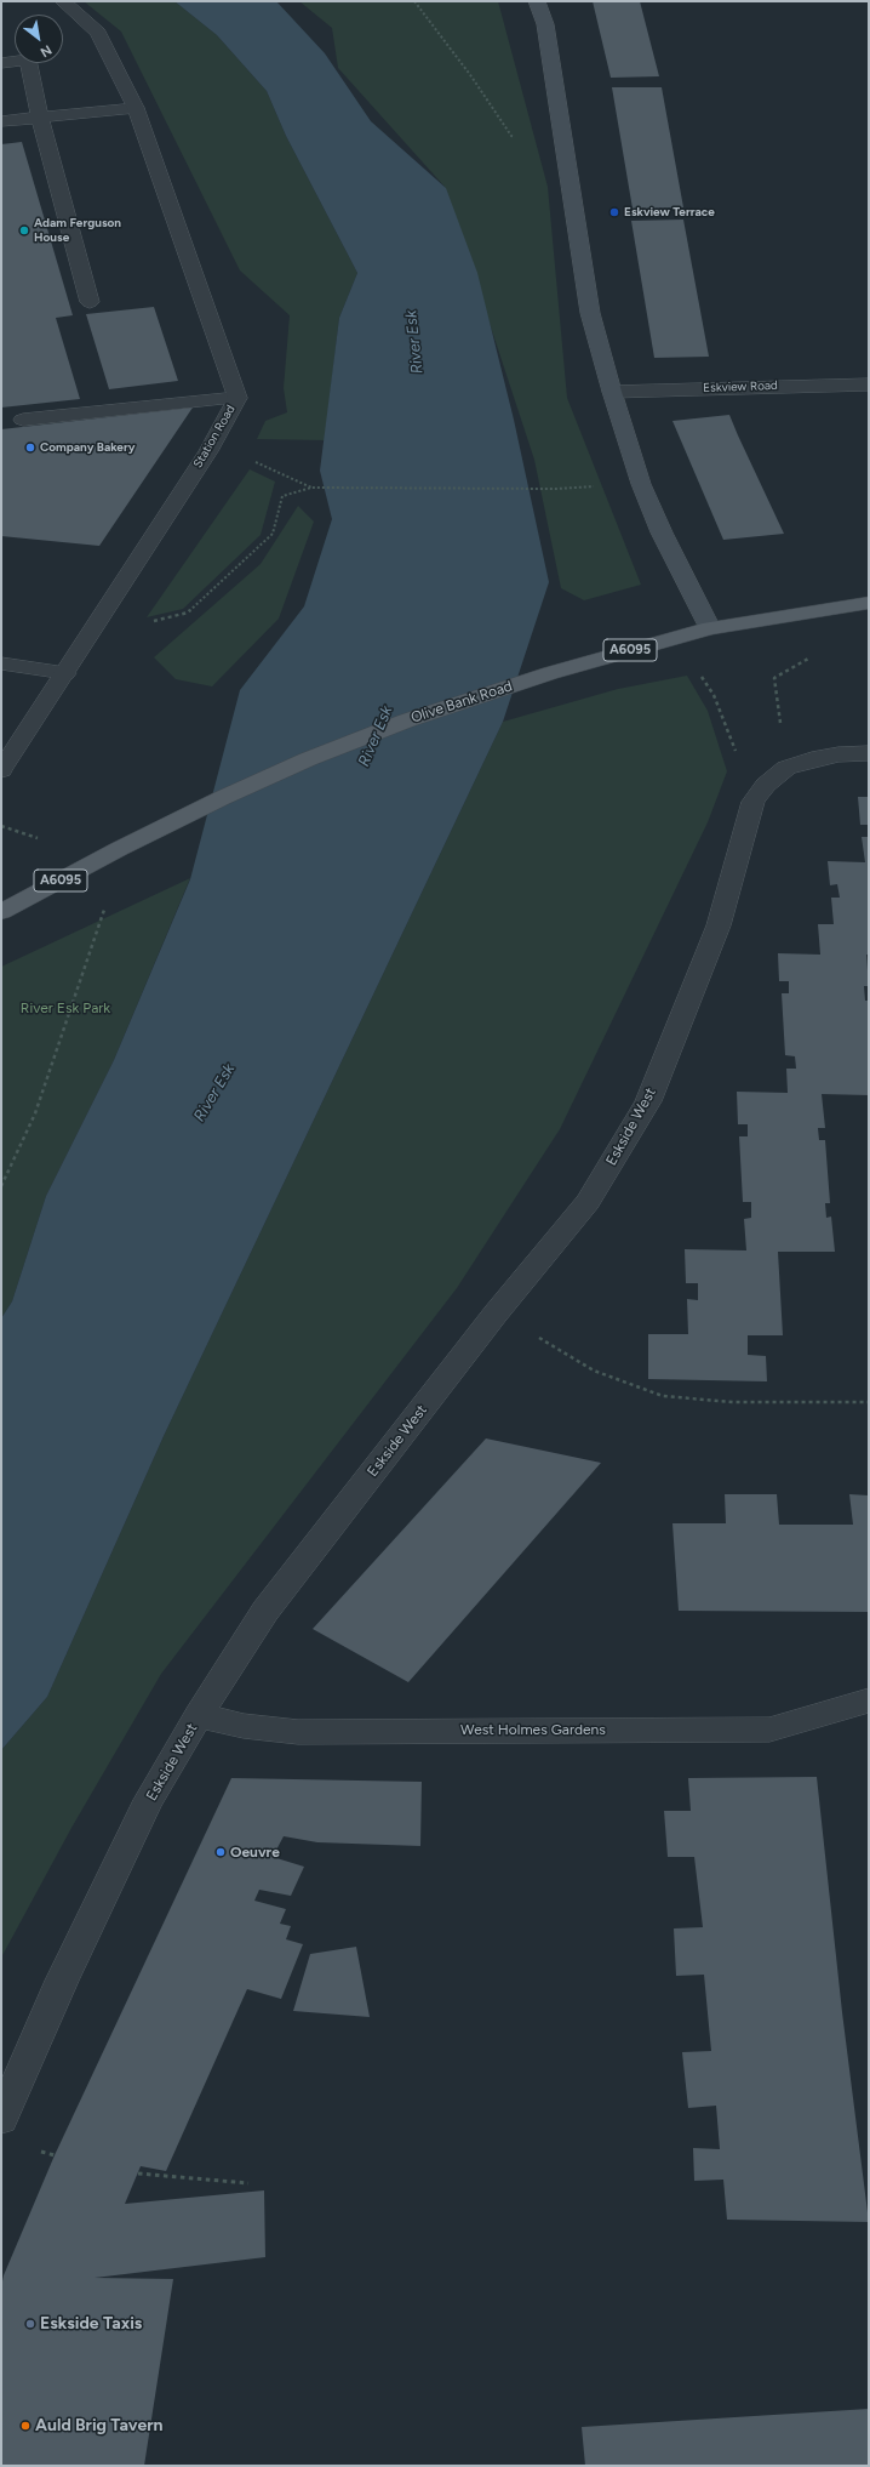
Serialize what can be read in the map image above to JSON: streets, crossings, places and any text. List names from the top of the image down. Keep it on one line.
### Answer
{"streets":{"main road":["A6095","Olive Bank Road"],"street":["Eskview Road","Station Road","Eskside West","West Holmes Gardens"]},"crossings":[["Eskside West","West Holmes Gardens"]],"water":["River Esk"],"parks":["River Esk Park"],"places":["Eskview Terrace","Adam Ferguson House","Company Bakery","Oeuvre","Eskside Taxis","Auld Brig Tavern"],"north":"bottom right"}
